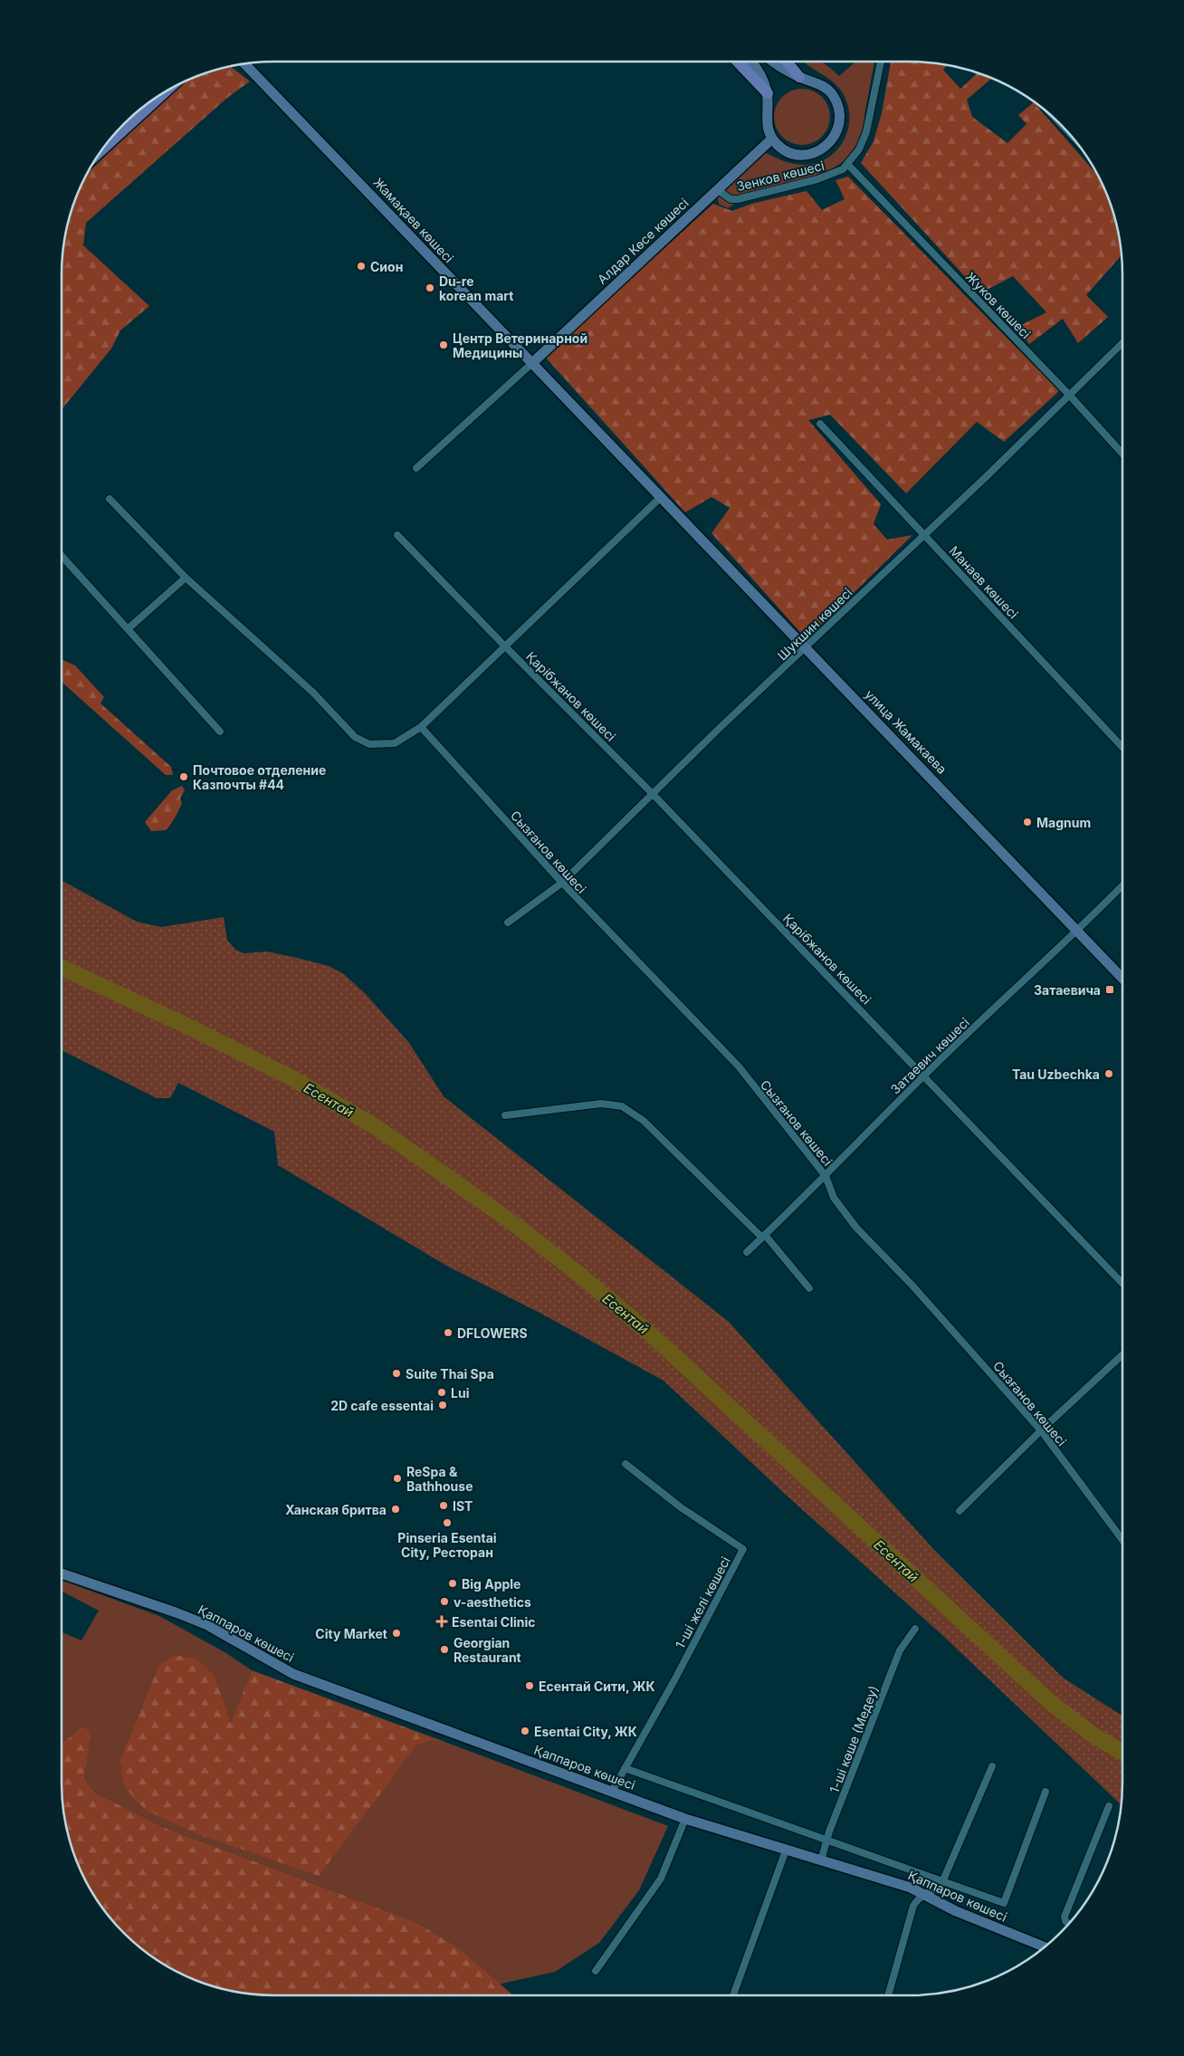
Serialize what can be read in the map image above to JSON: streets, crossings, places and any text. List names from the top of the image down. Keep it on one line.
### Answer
{"streets":{"street":["Зенков көшесі","Жамақаев көшесі","Алдар Көсе көшесі","Жуков көшесі","Манаев көшесі","Шукшин көшесі","Қарібжанов көшесі","улица Жамакаева","Сызғанов көшесі","Затаевич көшесі","1-ші желі көшесі","Қаппаров көшесі","1-ші көше (Медеу)"]},"crossings":[["Зенков көшесі","Алдар Көсе көшесі"],["Зенков көшесі","Жуков көшесі"],["Жамақаев көшесі","Алдар Көсе көшесі"],["Жамақаев көшесі","улица Жамакаева"],["Жуков көшесі","Шукшин көшесі"],["Манаев көшесі","Шукшин көшесі"],["Шукшин көшесі","Қарібжанов көшесі"],["Шукшин көшесі","улица Жамакаева"],["Шукшин көшесі","Сызғанов көшесі"],["Қарібжанов көшесі","Затаевич көшесі"],["улица Жамакаева","Затаевич көшесі"],["Сызғанов көшесі","Затаевич көшесі"],["1-ші желі көшесі","Қаппаров көшесі"],["Қаппаров көшесі","1-ші көше (Медеу)"]],"water":["Есентай"],"places":{"other":["Сион","Du-re korean mart","Центр Ветеринарной Медицины","Почтовое отделение Казпочты #44","Magnum","Tau Uzbechka","DFLOWERS","Suite Thai Spa","Lui","2D cafe essentai","ReSpa & Bathhouse","IST","Ханская бритва","Pinseria Esentai City, Ресторан","Big Apple","v-aesthetics","City Market","Georgian Restaurant","Есентай Сити, ЖК","Esentai City, ЖК"],"transit":["Затаевича"],"health":["Esentai Clinic"]}}
